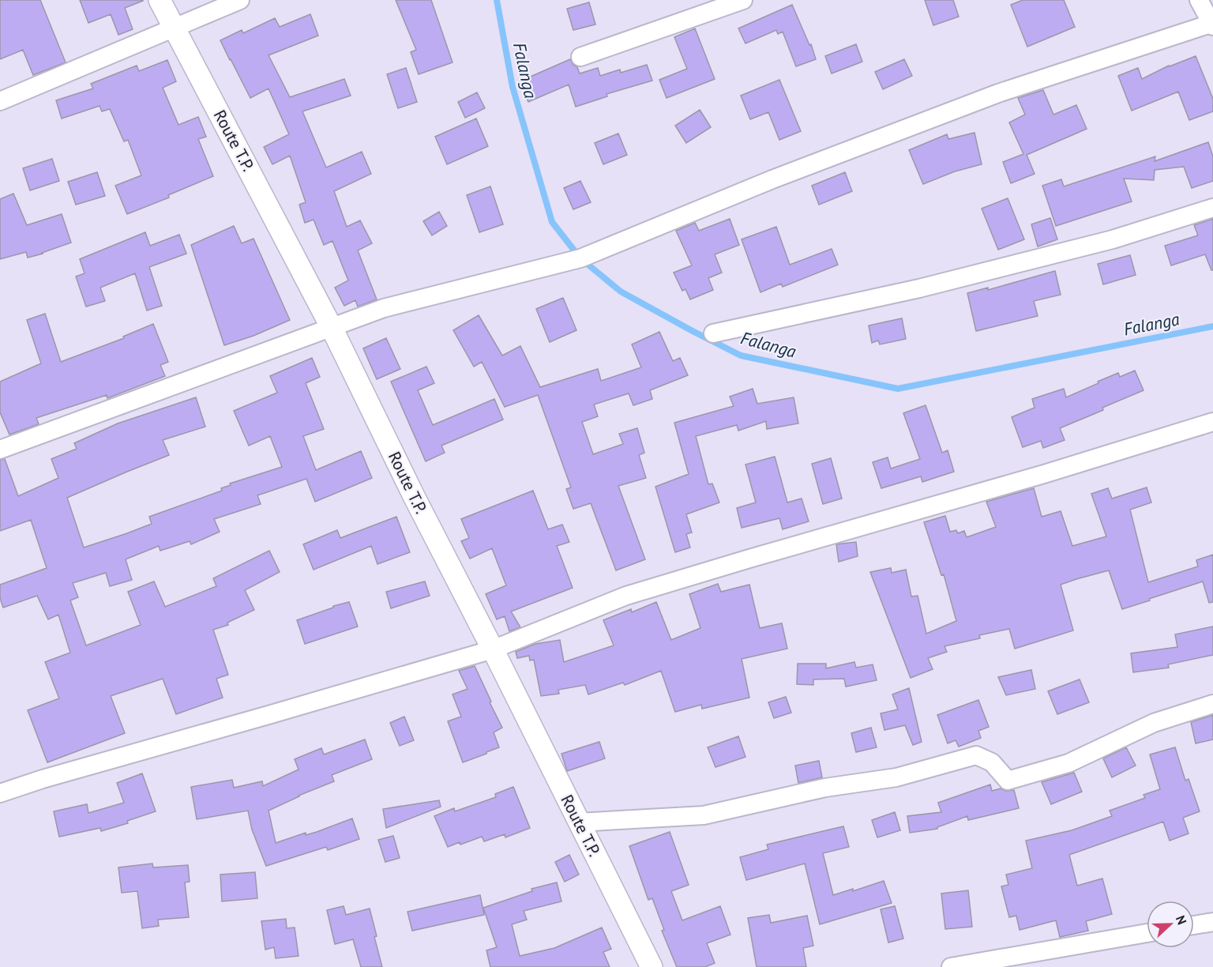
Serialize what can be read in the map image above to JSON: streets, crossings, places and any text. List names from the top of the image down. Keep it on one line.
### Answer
{"streets":{"street":["Route T.P."]},"water":["Falanga"],"north":"right"}
